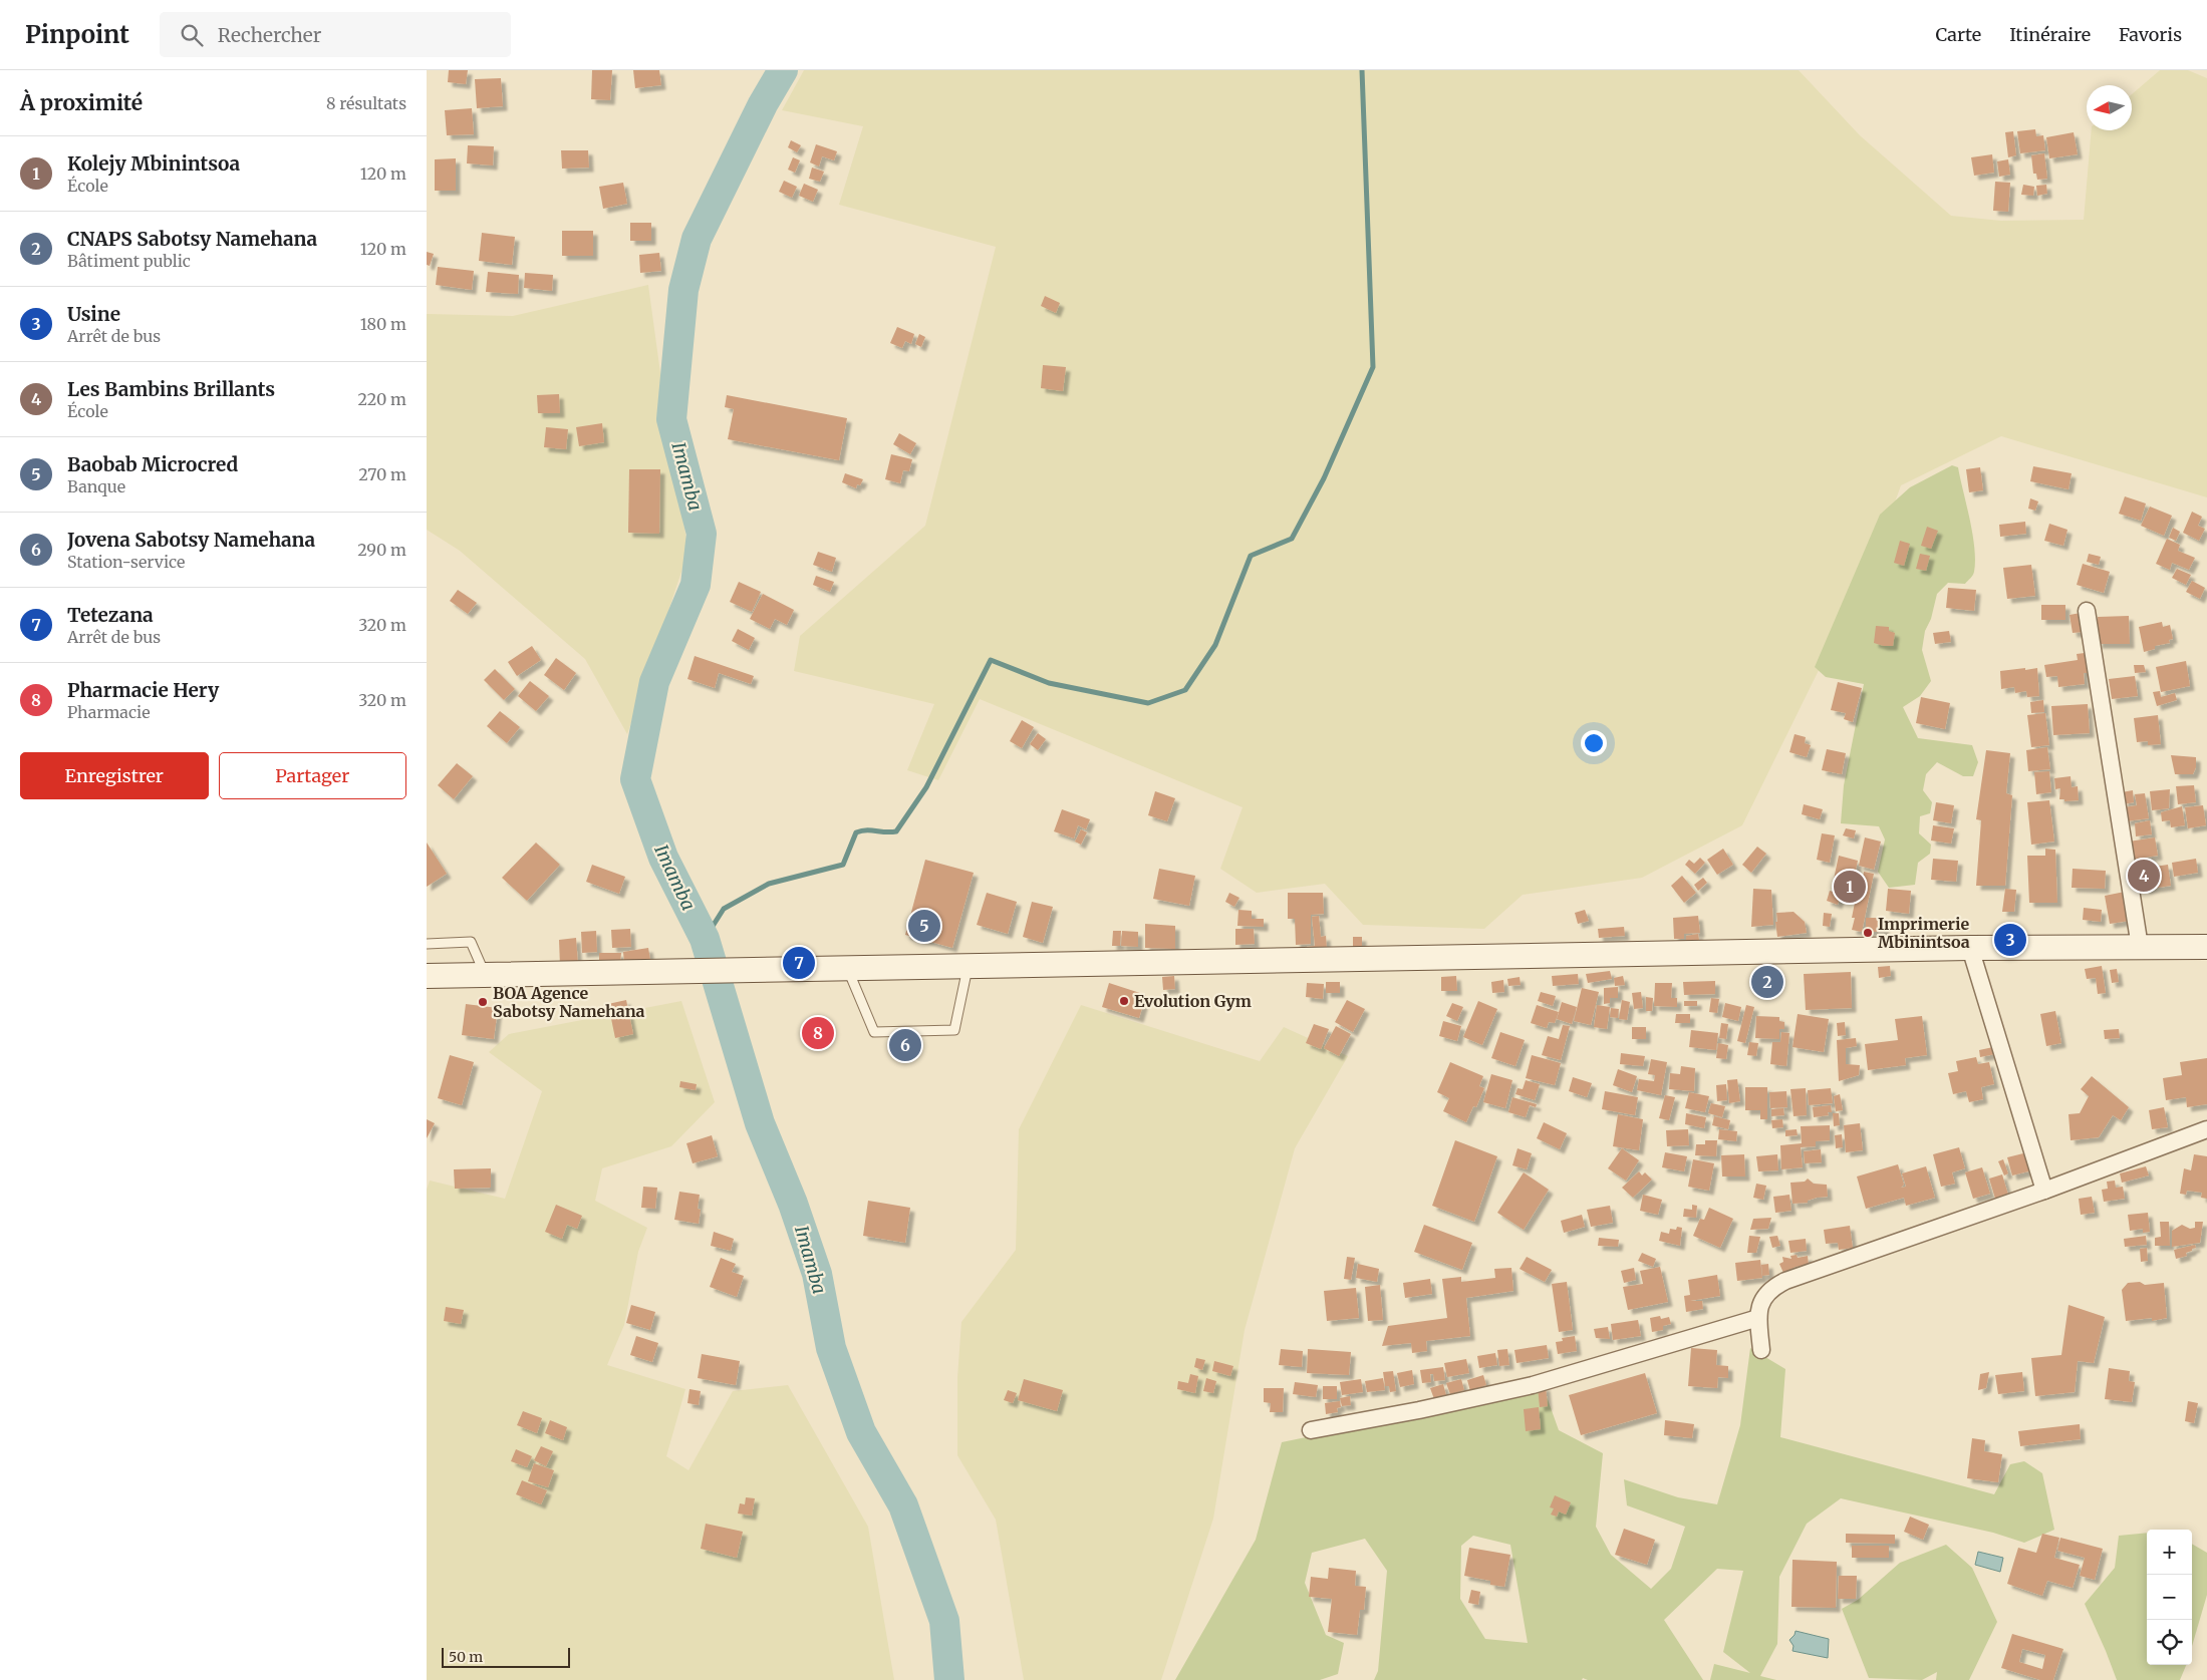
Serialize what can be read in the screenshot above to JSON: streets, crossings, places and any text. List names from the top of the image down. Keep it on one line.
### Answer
{"water":["Imamba"],"places":["Imprimerie Mbinintsoa","Evolution Gym","BOA Agence Sabotsy Namehana"],"scale_bar":"50 m","north":"left","page":{"header":"Pinpoint","search":"Rechercher","nav":["Carte","Itinéraire","Favoris"],"heading":["À proximité","8 résultats"],"list":[{"mark":"1","name":"Kolejy Mbinintsoa","note":"École","value":"120 m"},{"mark":"2","name":"CNAPS Sabotsy Namehana","note":"Bâtiment public","value":"120 m"},{"mark":"3","name":"Usine","note":"Arrêt de bus","value":"180 m"},{"mark":"4","name":"Les Bambins Brillants","note":"École","value":"220 m"},{"mark":"5","name":"Baobab Microcred","note":"Banque","value":"270 m"},{"mark":"6","name":"Jovena Sabotsy Namehana","note":"Station-service","value":"290 m"},{"mark":"7","name":"Tetezana","note":"Arrêt de bus","value":"320 m"},{"mark":"8","name":"Pharmacie Hery","note":"Pharmacie","value":"320 m"}],"buttons":["Enregistrer","Partager"],"pins":["4","1","5","3","7","2","8","6"],"map_buttons":["+","−"],"scale":"50 m"}}
